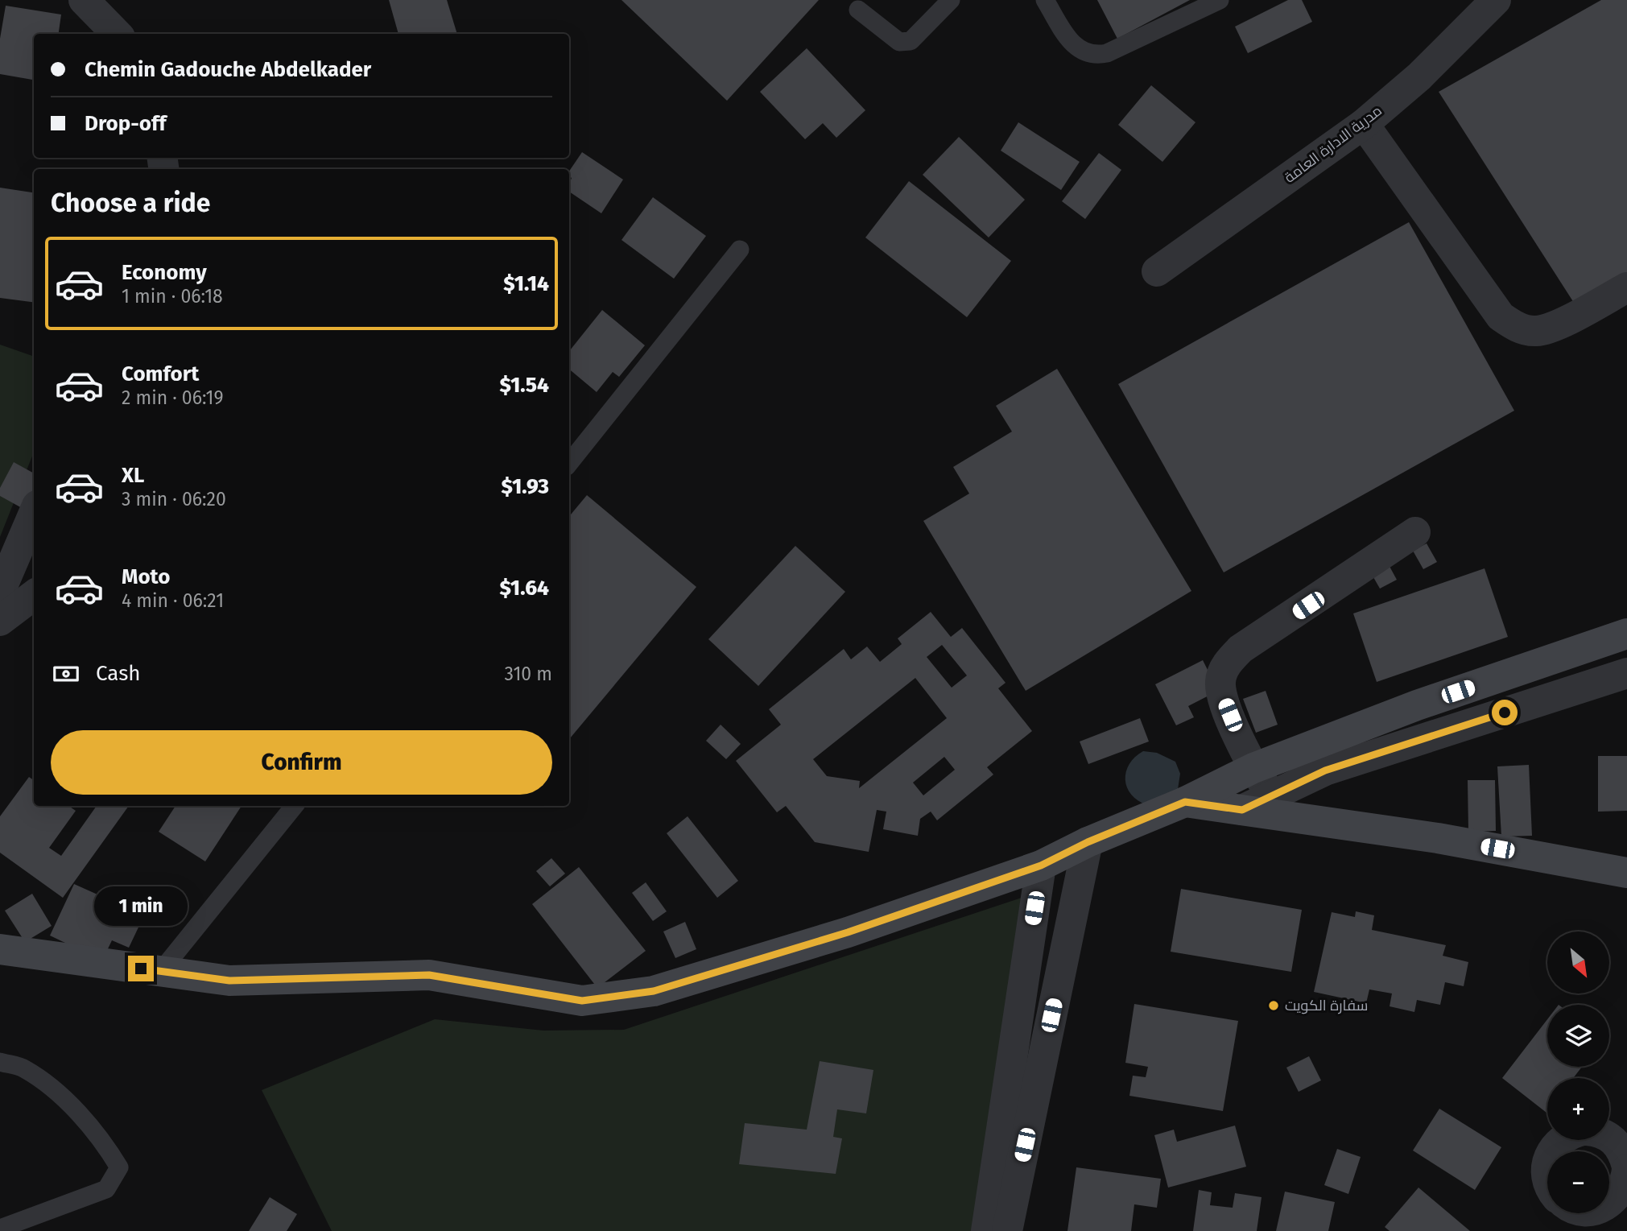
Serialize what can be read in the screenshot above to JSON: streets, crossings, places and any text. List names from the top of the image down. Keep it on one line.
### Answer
{"streets":{"street":["مدرية الادارة العامة"]},"places":["سفارة الكويت"],"north":"bottom right","page":{"banner":["Chemin Gadouche Abdelkader","Drop-off"],"heading":"Choose a ride","list":[{"name":"Economy","note":"1 min · 06:18","value":"$1.14"},{"name":"Comfort","note":"2 min · 06:19","value":"$1.54"},{"name":"XL","note":"3 min · 06:20","value":"$1.93"},{"name":"Moto","note":"4 min · 06:21","value":"$1.64"}],"pay":["Cash","310 m"],"buttons":"Confirm","bubble":"1 min","map_buttons":["+","−"]}}
